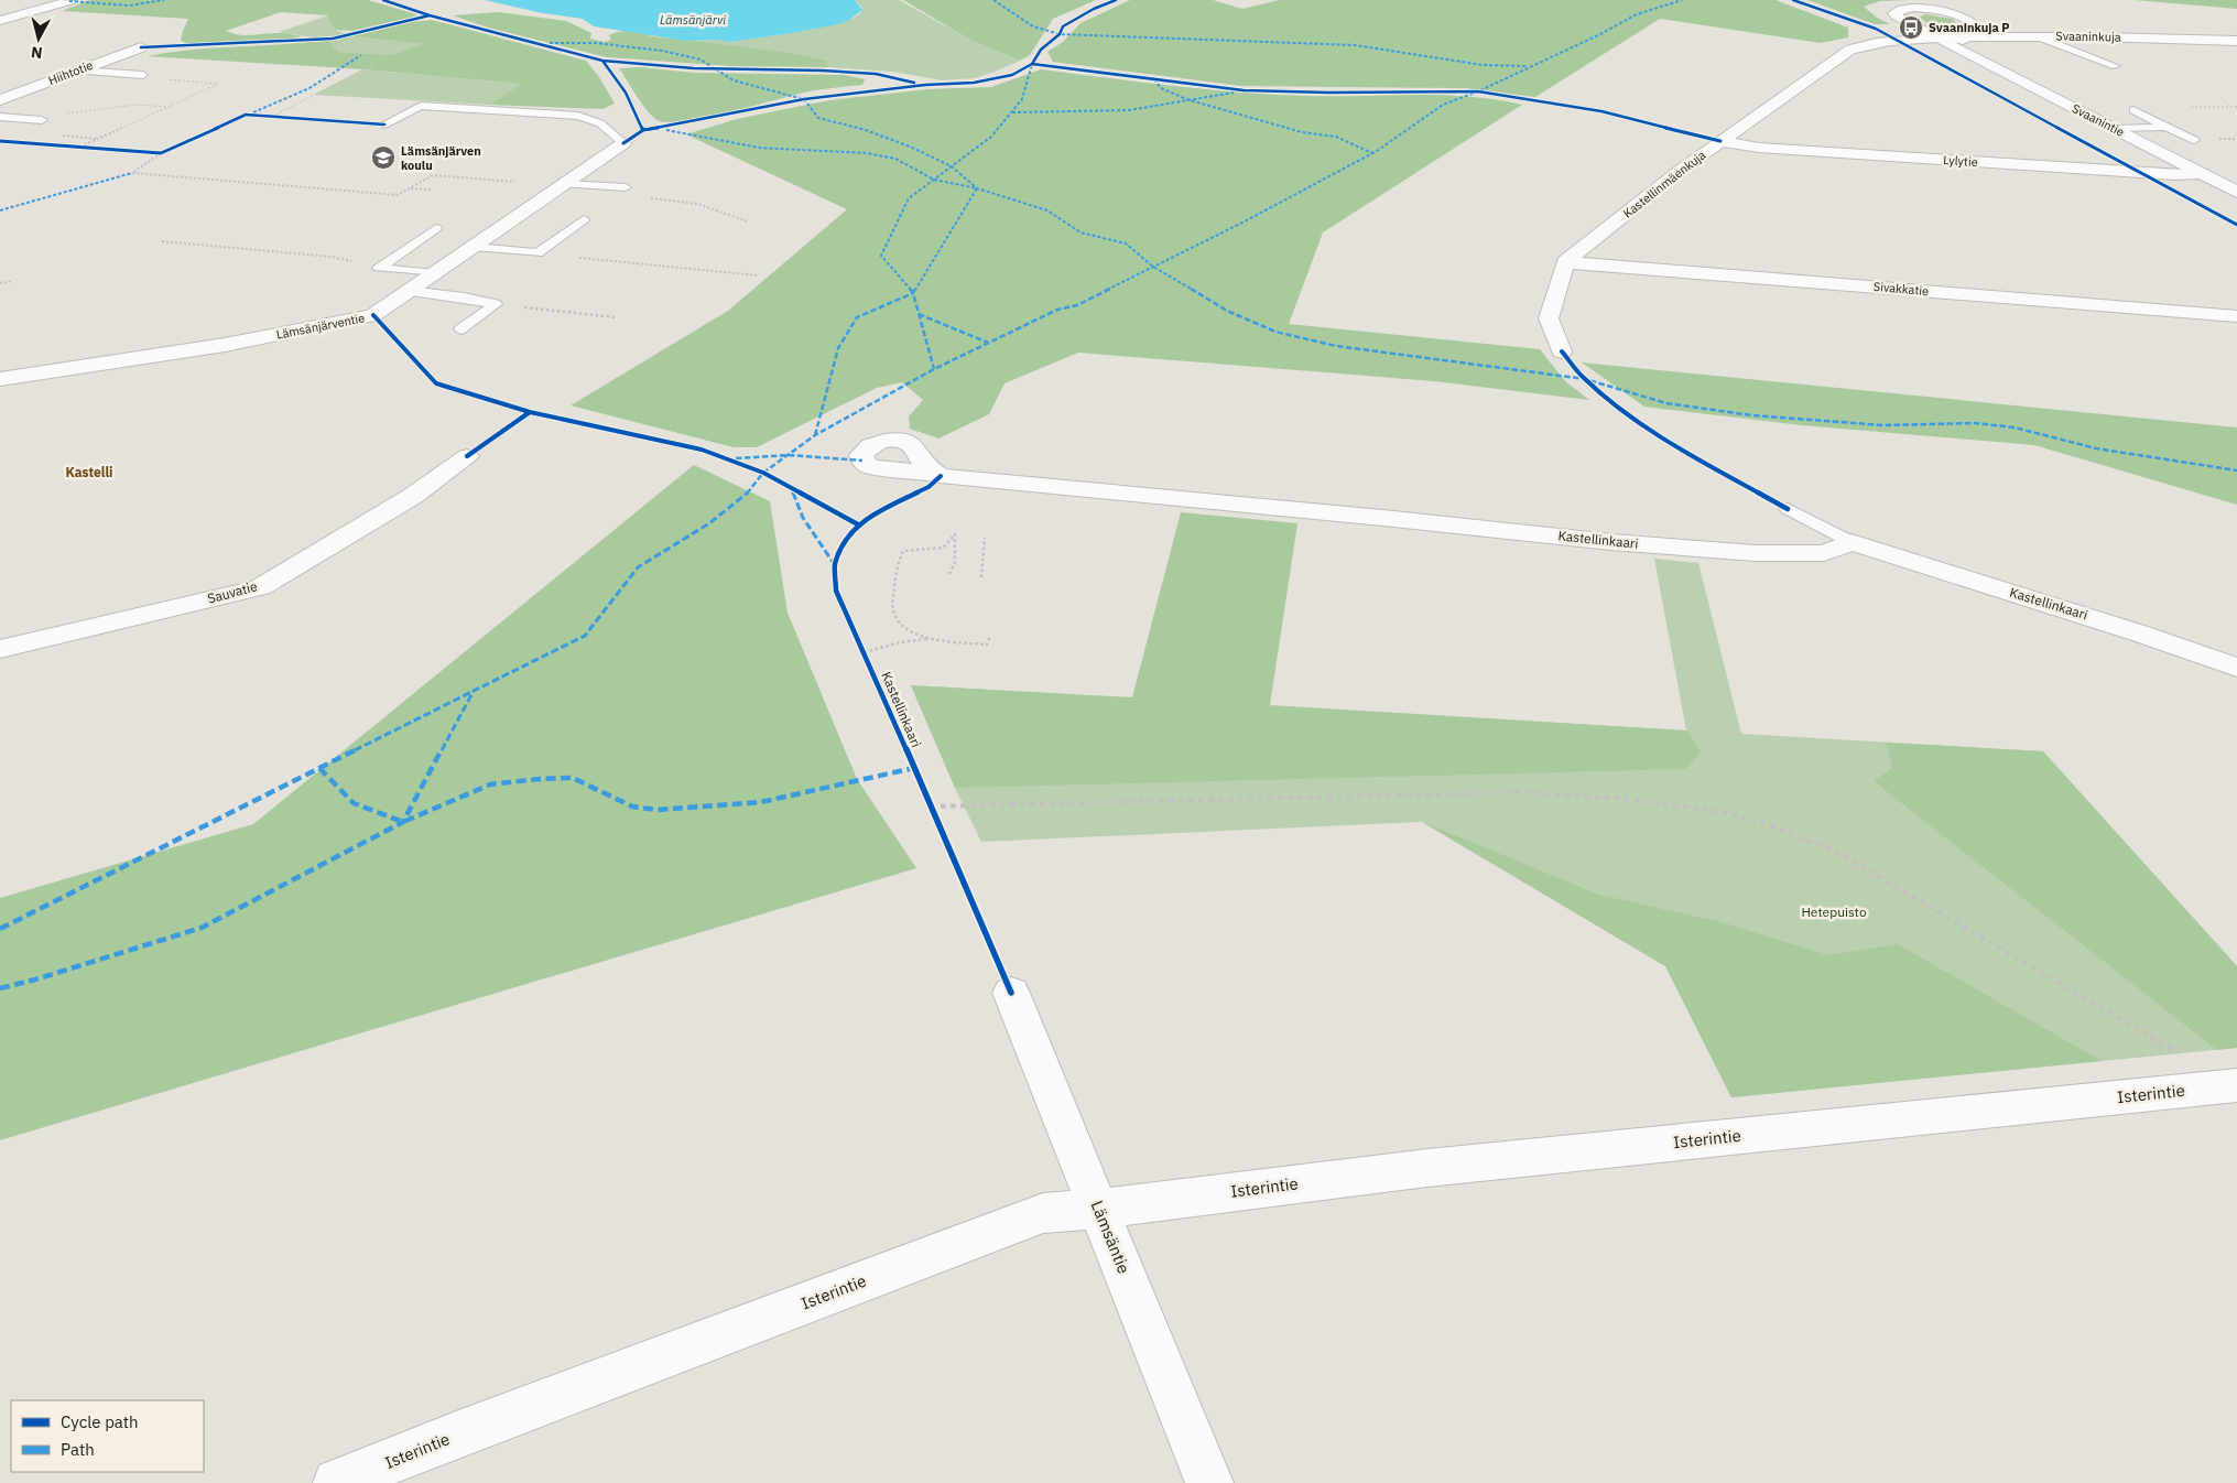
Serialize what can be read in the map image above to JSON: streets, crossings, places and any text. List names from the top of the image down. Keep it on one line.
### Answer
{"streets":{"street":["Svaaninkuja","Hiihtotie","Svaanintie","Lylytie","Kastellinmäenkuja","Sivakkatie","Lämsänjärventie","Kastellinkaari","Sauvatie","Isterintie","Lämsäntie"]},"crossings":[["Svaaninkuja","Svaanintie"],["Svaanintie","Lylytie"],["Svaanintie","Kastellinmäenkuja"],["Lylytie","Kastellinmäenkuja"],["Kastellinmäenkuja","Sivakkatie"],["Isterintie","Lämsäntie"]],"districts":["Kastelli"],"water":["Lämsänjärvi"],"parks":["Hetepuisto"],"places":{"bus stop":["Svaaninkuja P"],"school or university":["Lämsänjärven koulu"]},"legend":["Cycle path","Path"],"north":"bottom"}
